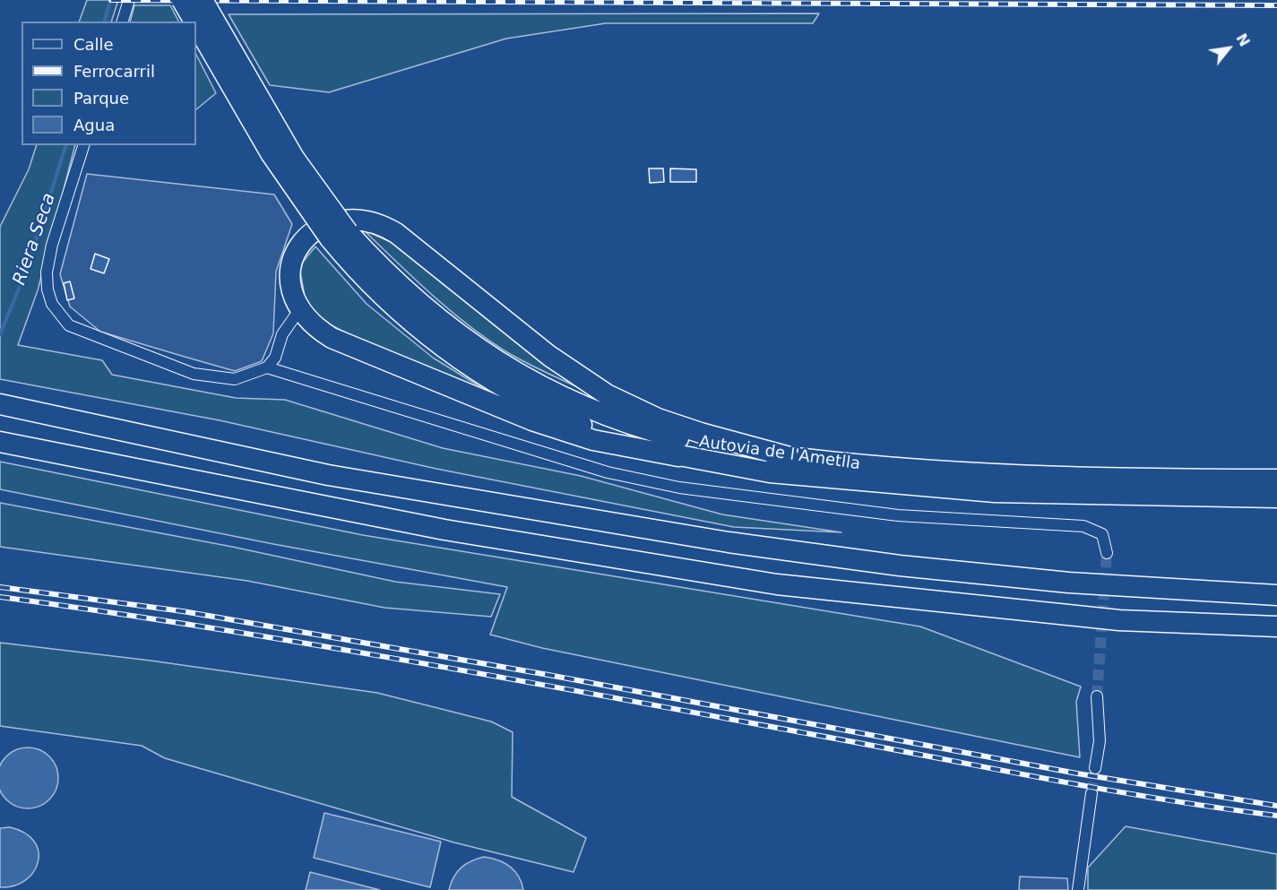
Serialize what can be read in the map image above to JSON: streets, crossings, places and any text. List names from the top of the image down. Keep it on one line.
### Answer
{"streets":{"highway":["Autovia de l'Ametlla"]},"water":["Riera Seca"],"legend":["Calle","Ferrocarril","Parque","Agua"],"north":"top right"}
